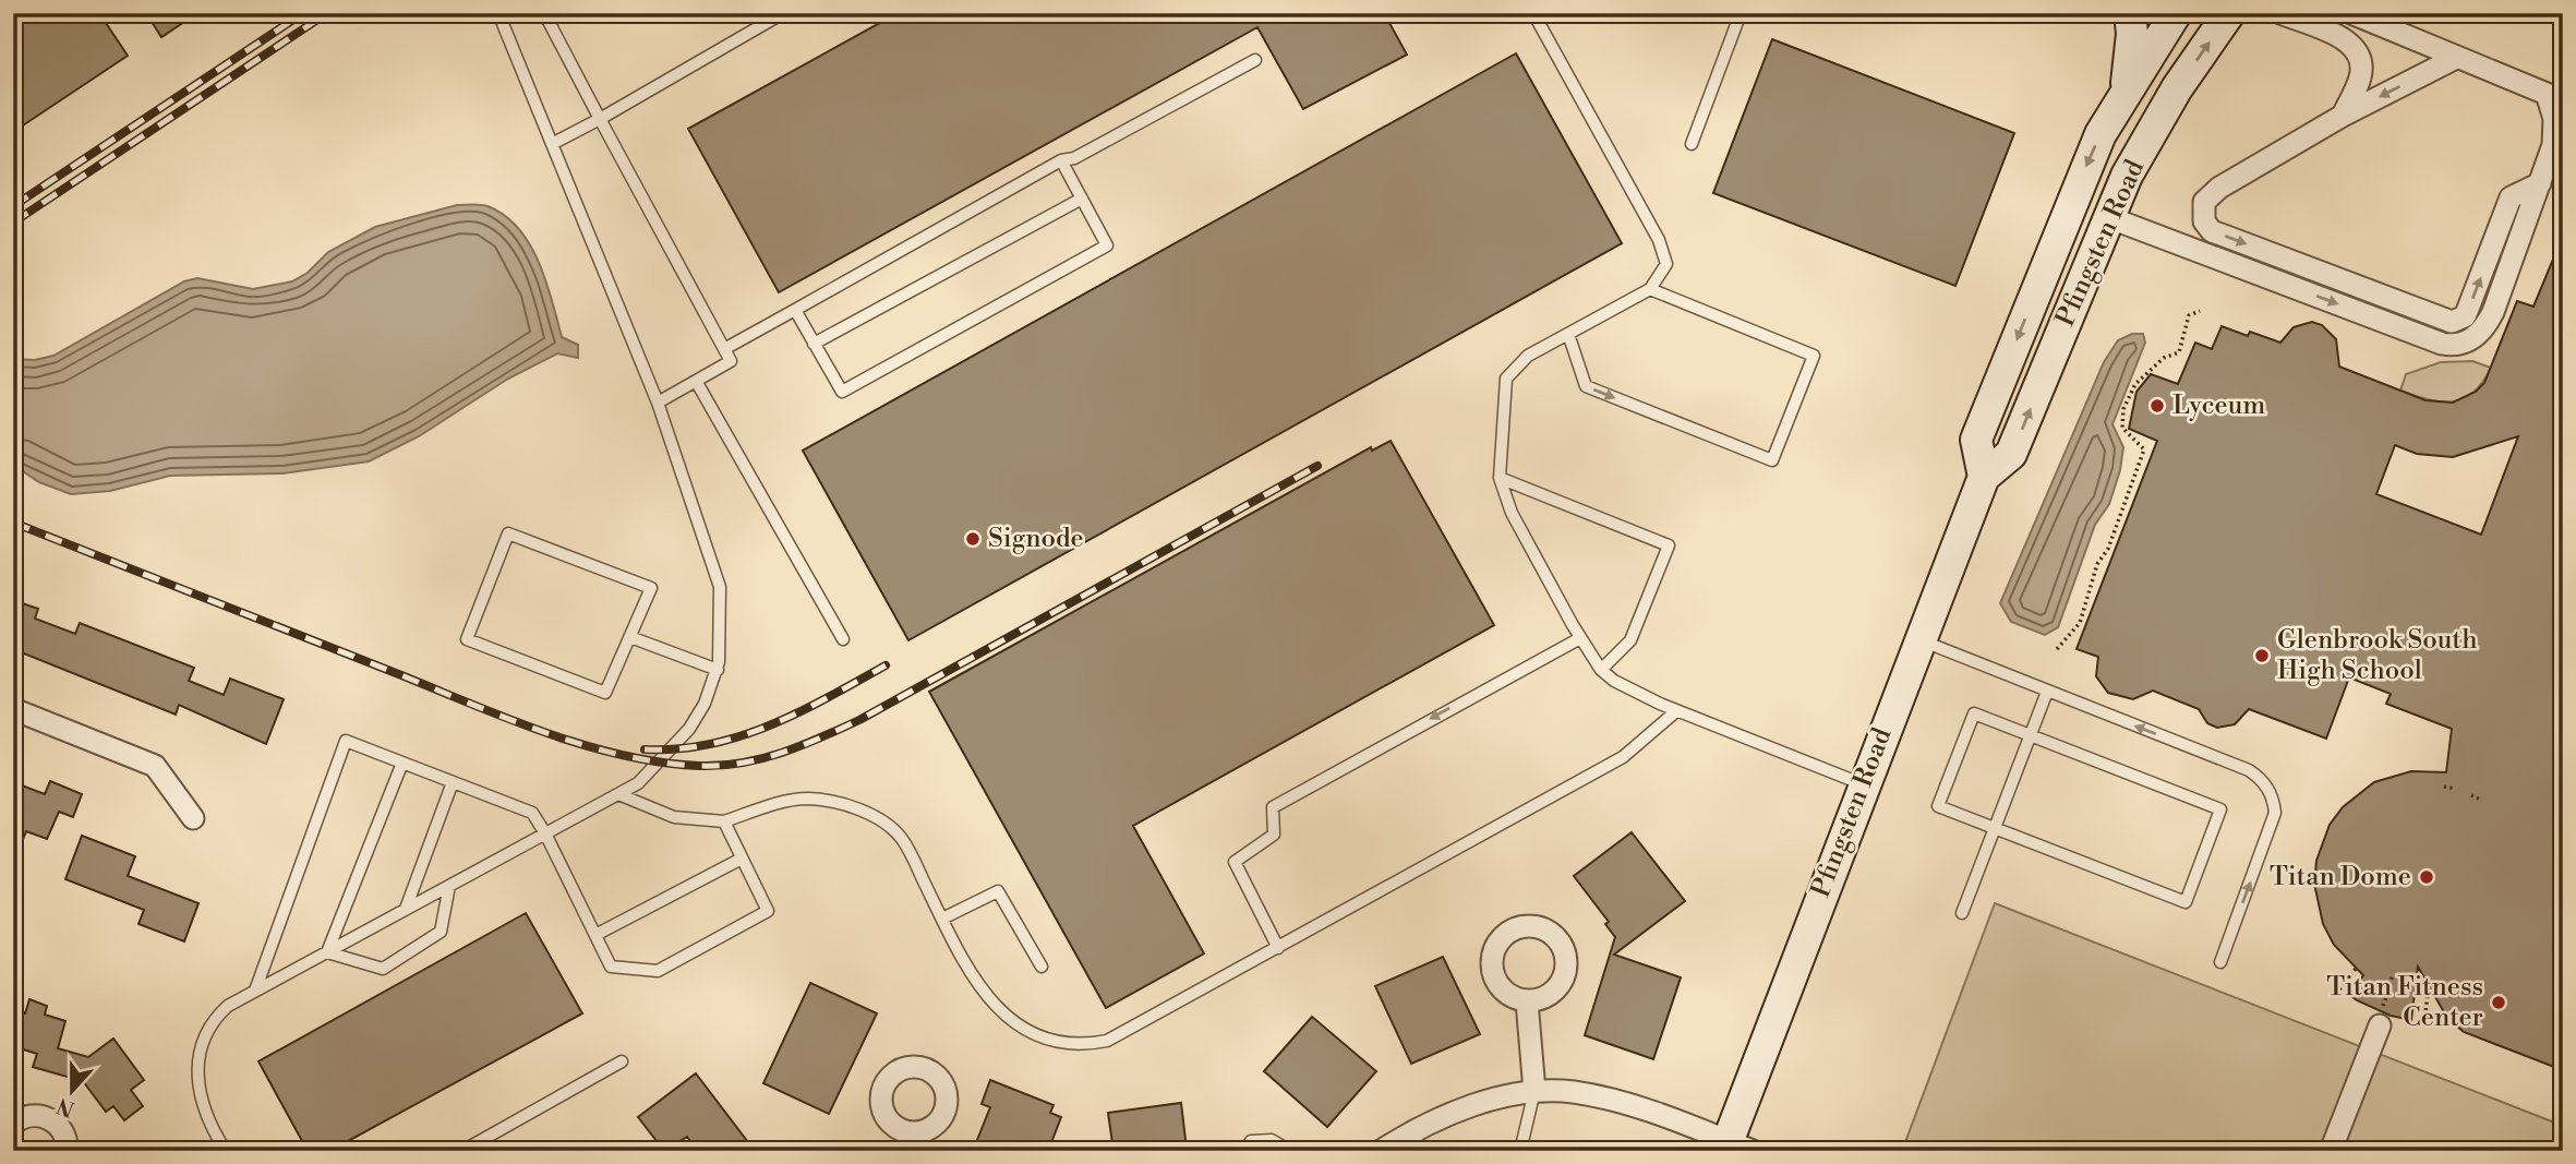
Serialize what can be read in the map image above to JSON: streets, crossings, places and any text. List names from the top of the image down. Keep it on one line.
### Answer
{"streets":{"main road":["Pfingsten Road"]},"places":["Lyceum","Signode","Glenbrook South High School","Titan Dome","Titan Fitness Center"],"north":"bottom"}
